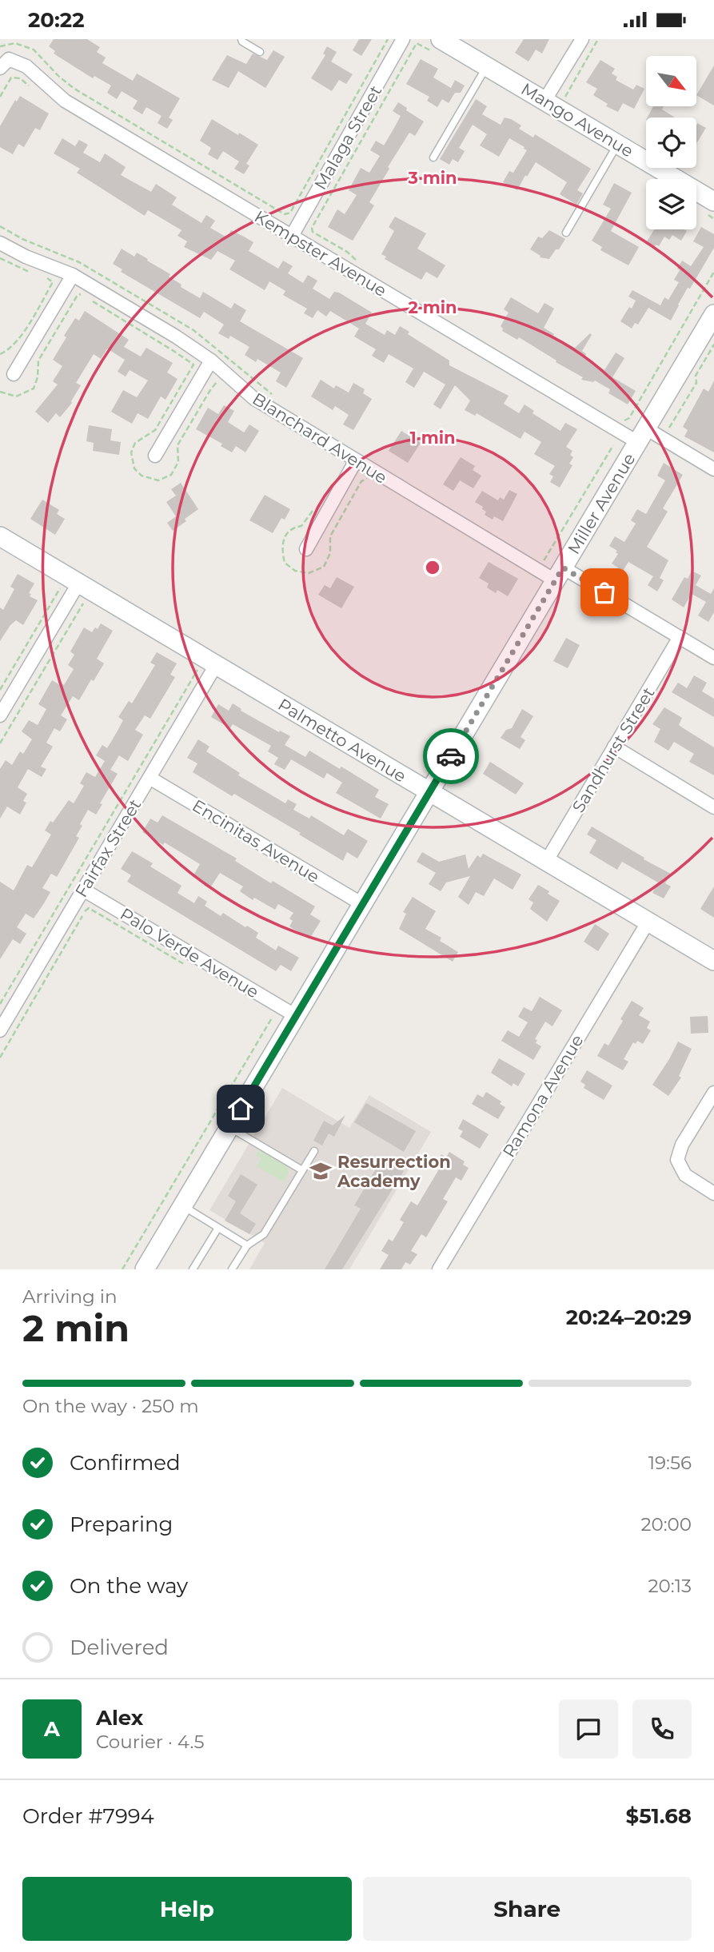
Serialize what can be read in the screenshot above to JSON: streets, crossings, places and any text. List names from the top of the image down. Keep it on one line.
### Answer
{"streets":{"street":["Mango Avenue","Malaga Street","Kempster Avenue","Blanchard Avenue","Miller Avenue","Palmetto Avenue","Sandhurst Street","Encinitas Avenue","Fairfax Street","Palo Verde Avenue","Ramona Avenue"]},"crossings":[["Malaga Street","Kempster Avenue"],["Kempster Avenue","Miller Avenue"],["Blanchard Avenue","Miller Avenue"],["Blanchard Avenue","Sandhurst Street"],["Miller Avenue","Palmetto Avenue"],["Miller Avenue","Encinitas Avenue"],["Miller Avenue","Palo Verde Avenue"],["Palmetto Avenue","Sandhurst Street"],["Palmetto Avenue","Fairfax Street"],["Palmetto Avenue","Ramona Avenue"],["Encinitas Avenue","Fairfax Street"],["Fairfax Street","Palo Verde Avenue"]],"places":{"school or university":["Resurrection Academy"]},"north":"bottom right","page":{"status":"20:22","heading":["2 min","Arriving in","20:24–20:29"],"panel":["Alex","Courier · 4.5","Order #7994","$51.68"],"bar":"On the way · 250 m","list":[["Confirmed","19:56"],["Preparing","20:00"],["On the way","20:13"],"Delivered"],"round":"A","buttons":["Help","Share"]},"rings":["3 min","2 min","1 min"]}
